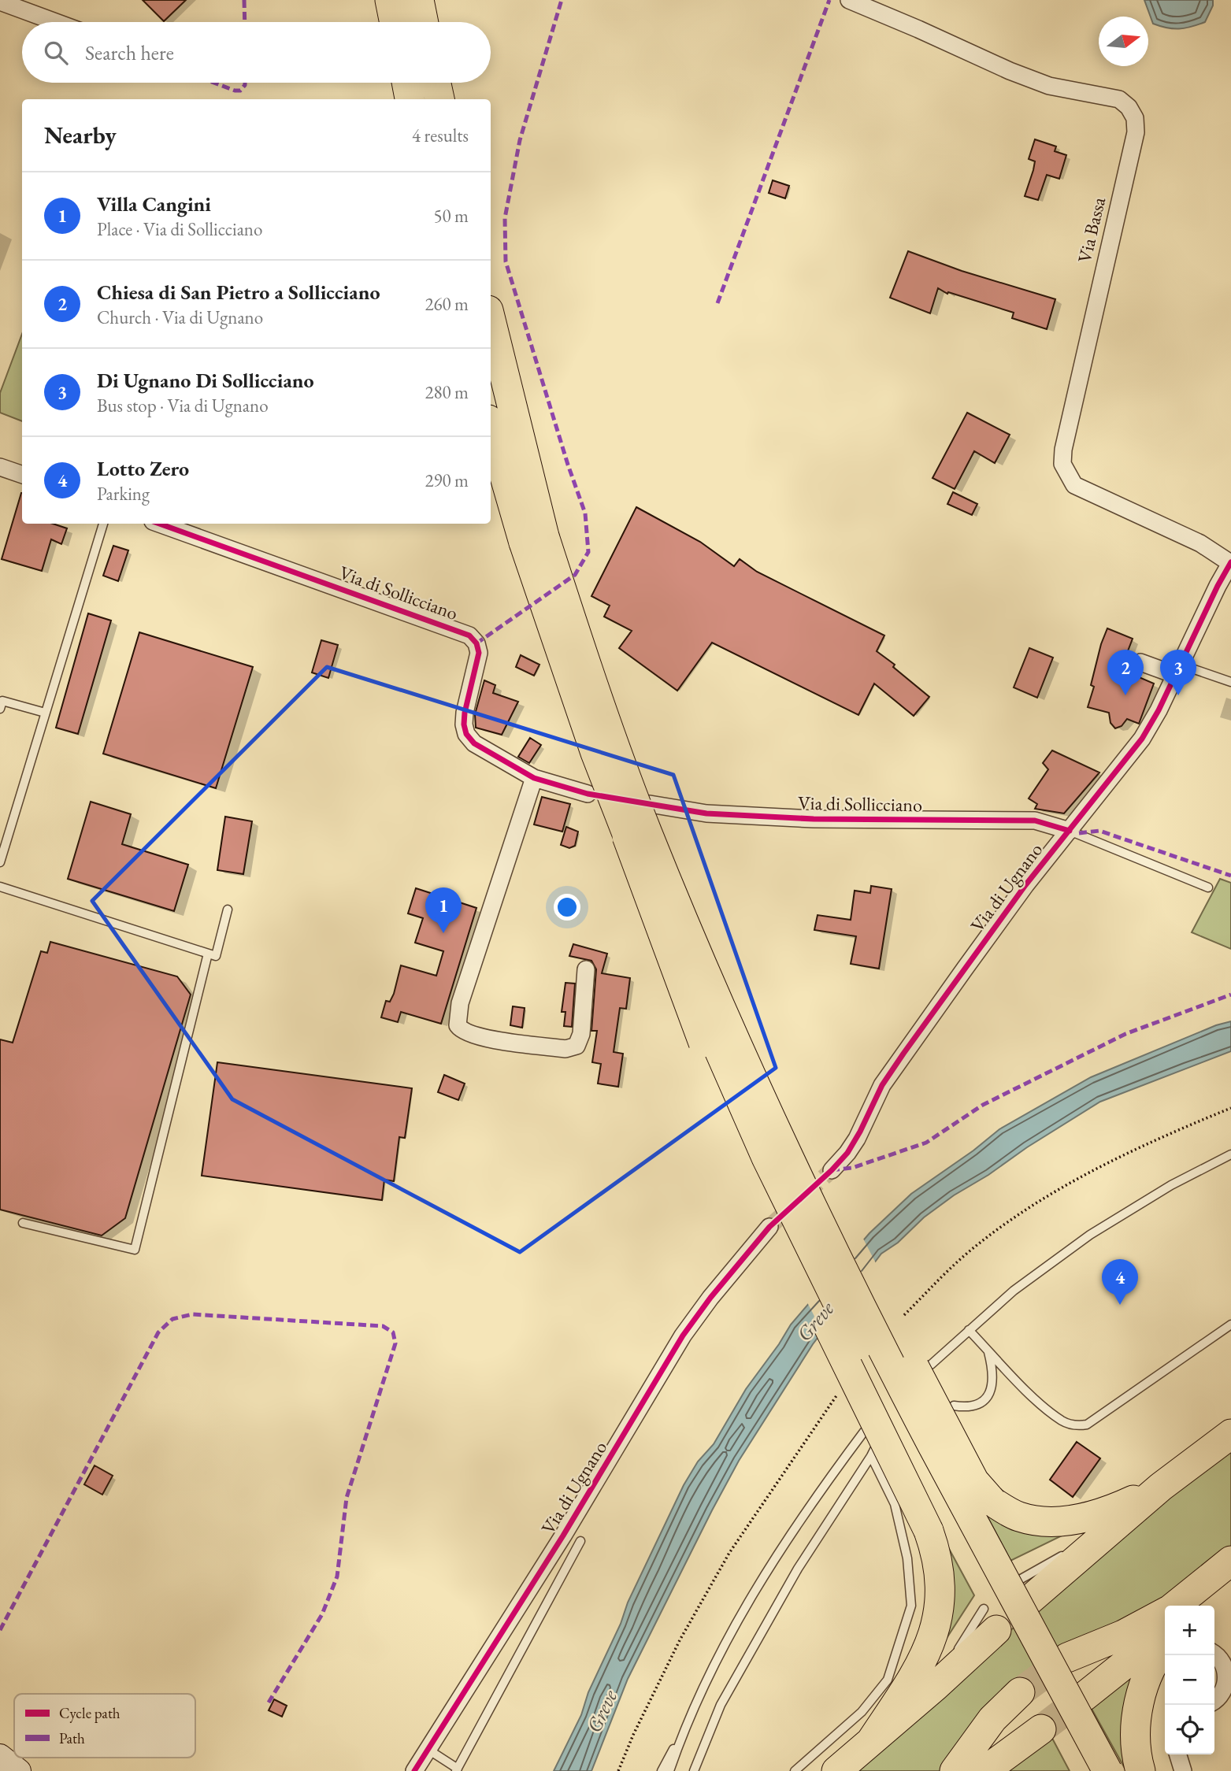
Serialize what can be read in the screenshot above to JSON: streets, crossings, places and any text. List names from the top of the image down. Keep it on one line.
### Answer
{"streets":{"street":["Via Bassa","Via di Sollicciano","Via di Ugnano"]},"crossings":[["Via Bassa","Via di Ugnano"],["Via di Sollicciano","Via di Ugnano"]],"water":["Greve"],"legend":["Cycle path","Path"],"north":"right","page":{"search":"Search here","heading":["Nearby","4 results"],"list":[{"mark":"1","name":"Villa Cangini","note":"Place · Via di Sollicciano","value":"50 m"},{"mark":"2","name":"Chiesa di San Pietro a Sollicciano","note":"Church · Via di Ugnano","value":"260 m"},{"mark":"3","name":"Di Ugnano Di Sollicciano","note":"Bus stop · Via di Ugnano","value":"280 m"},{"mark":"4","name":"Lotto Zero","note":"Parking","value":"290 m"}],"pins":["2","3","1","4"],"map_buttons":["+","−"]}}
